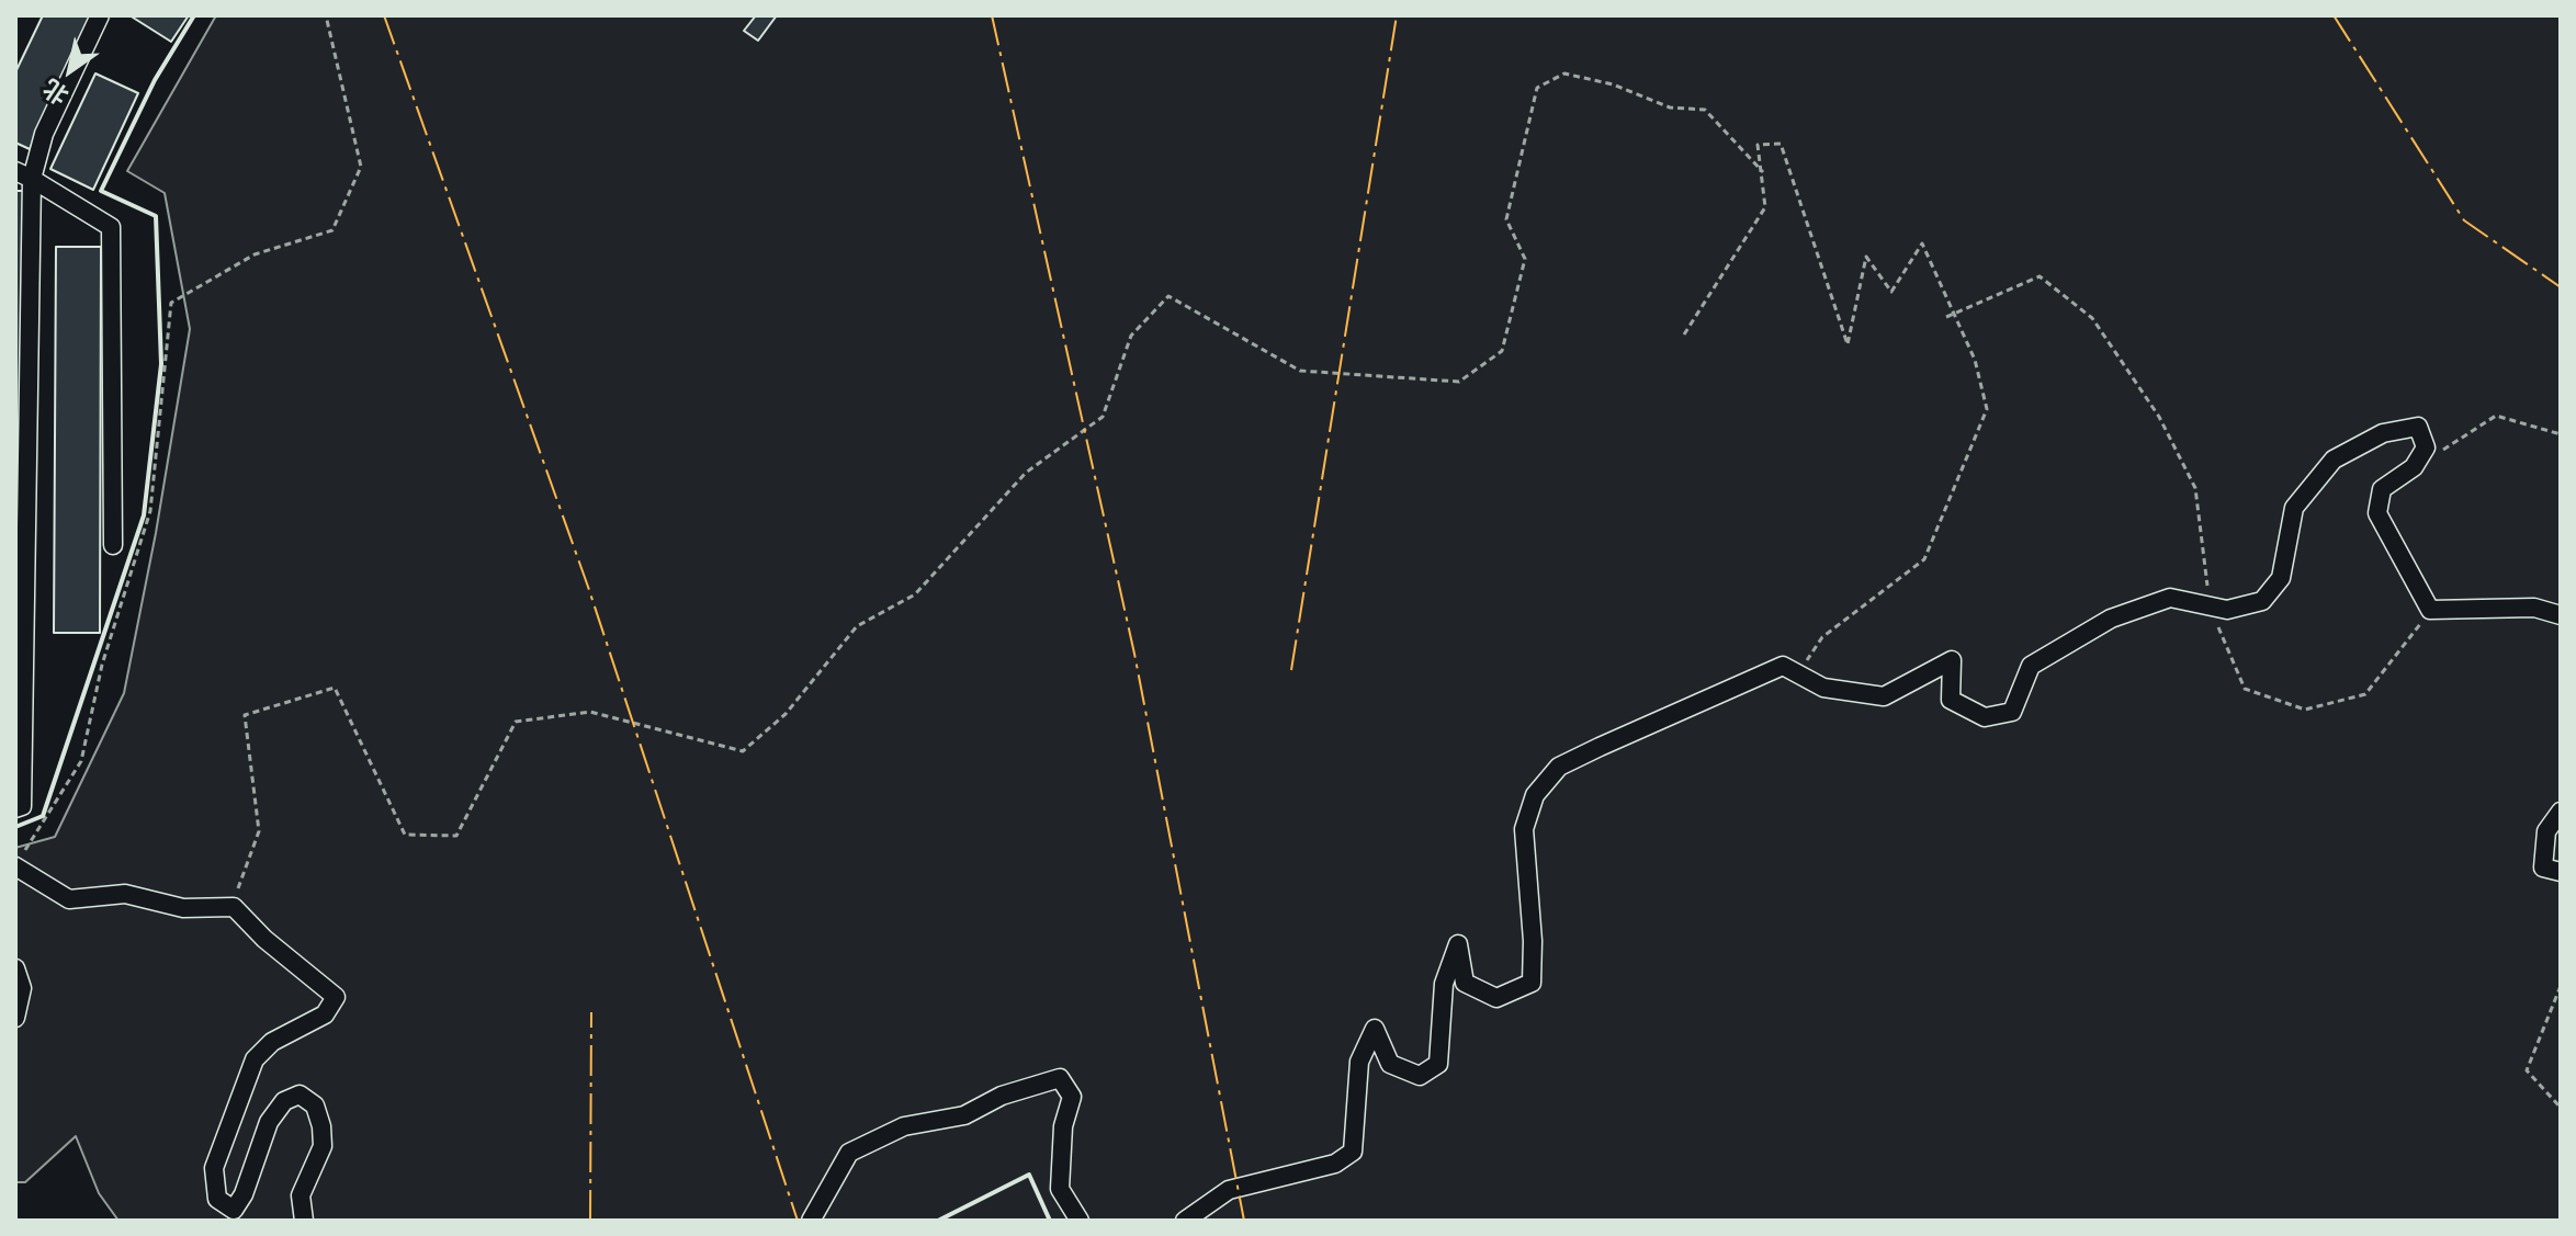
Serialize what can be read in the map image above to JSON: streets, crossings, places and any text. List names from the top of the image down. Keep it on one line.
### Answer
{"north":"bottom left"}
